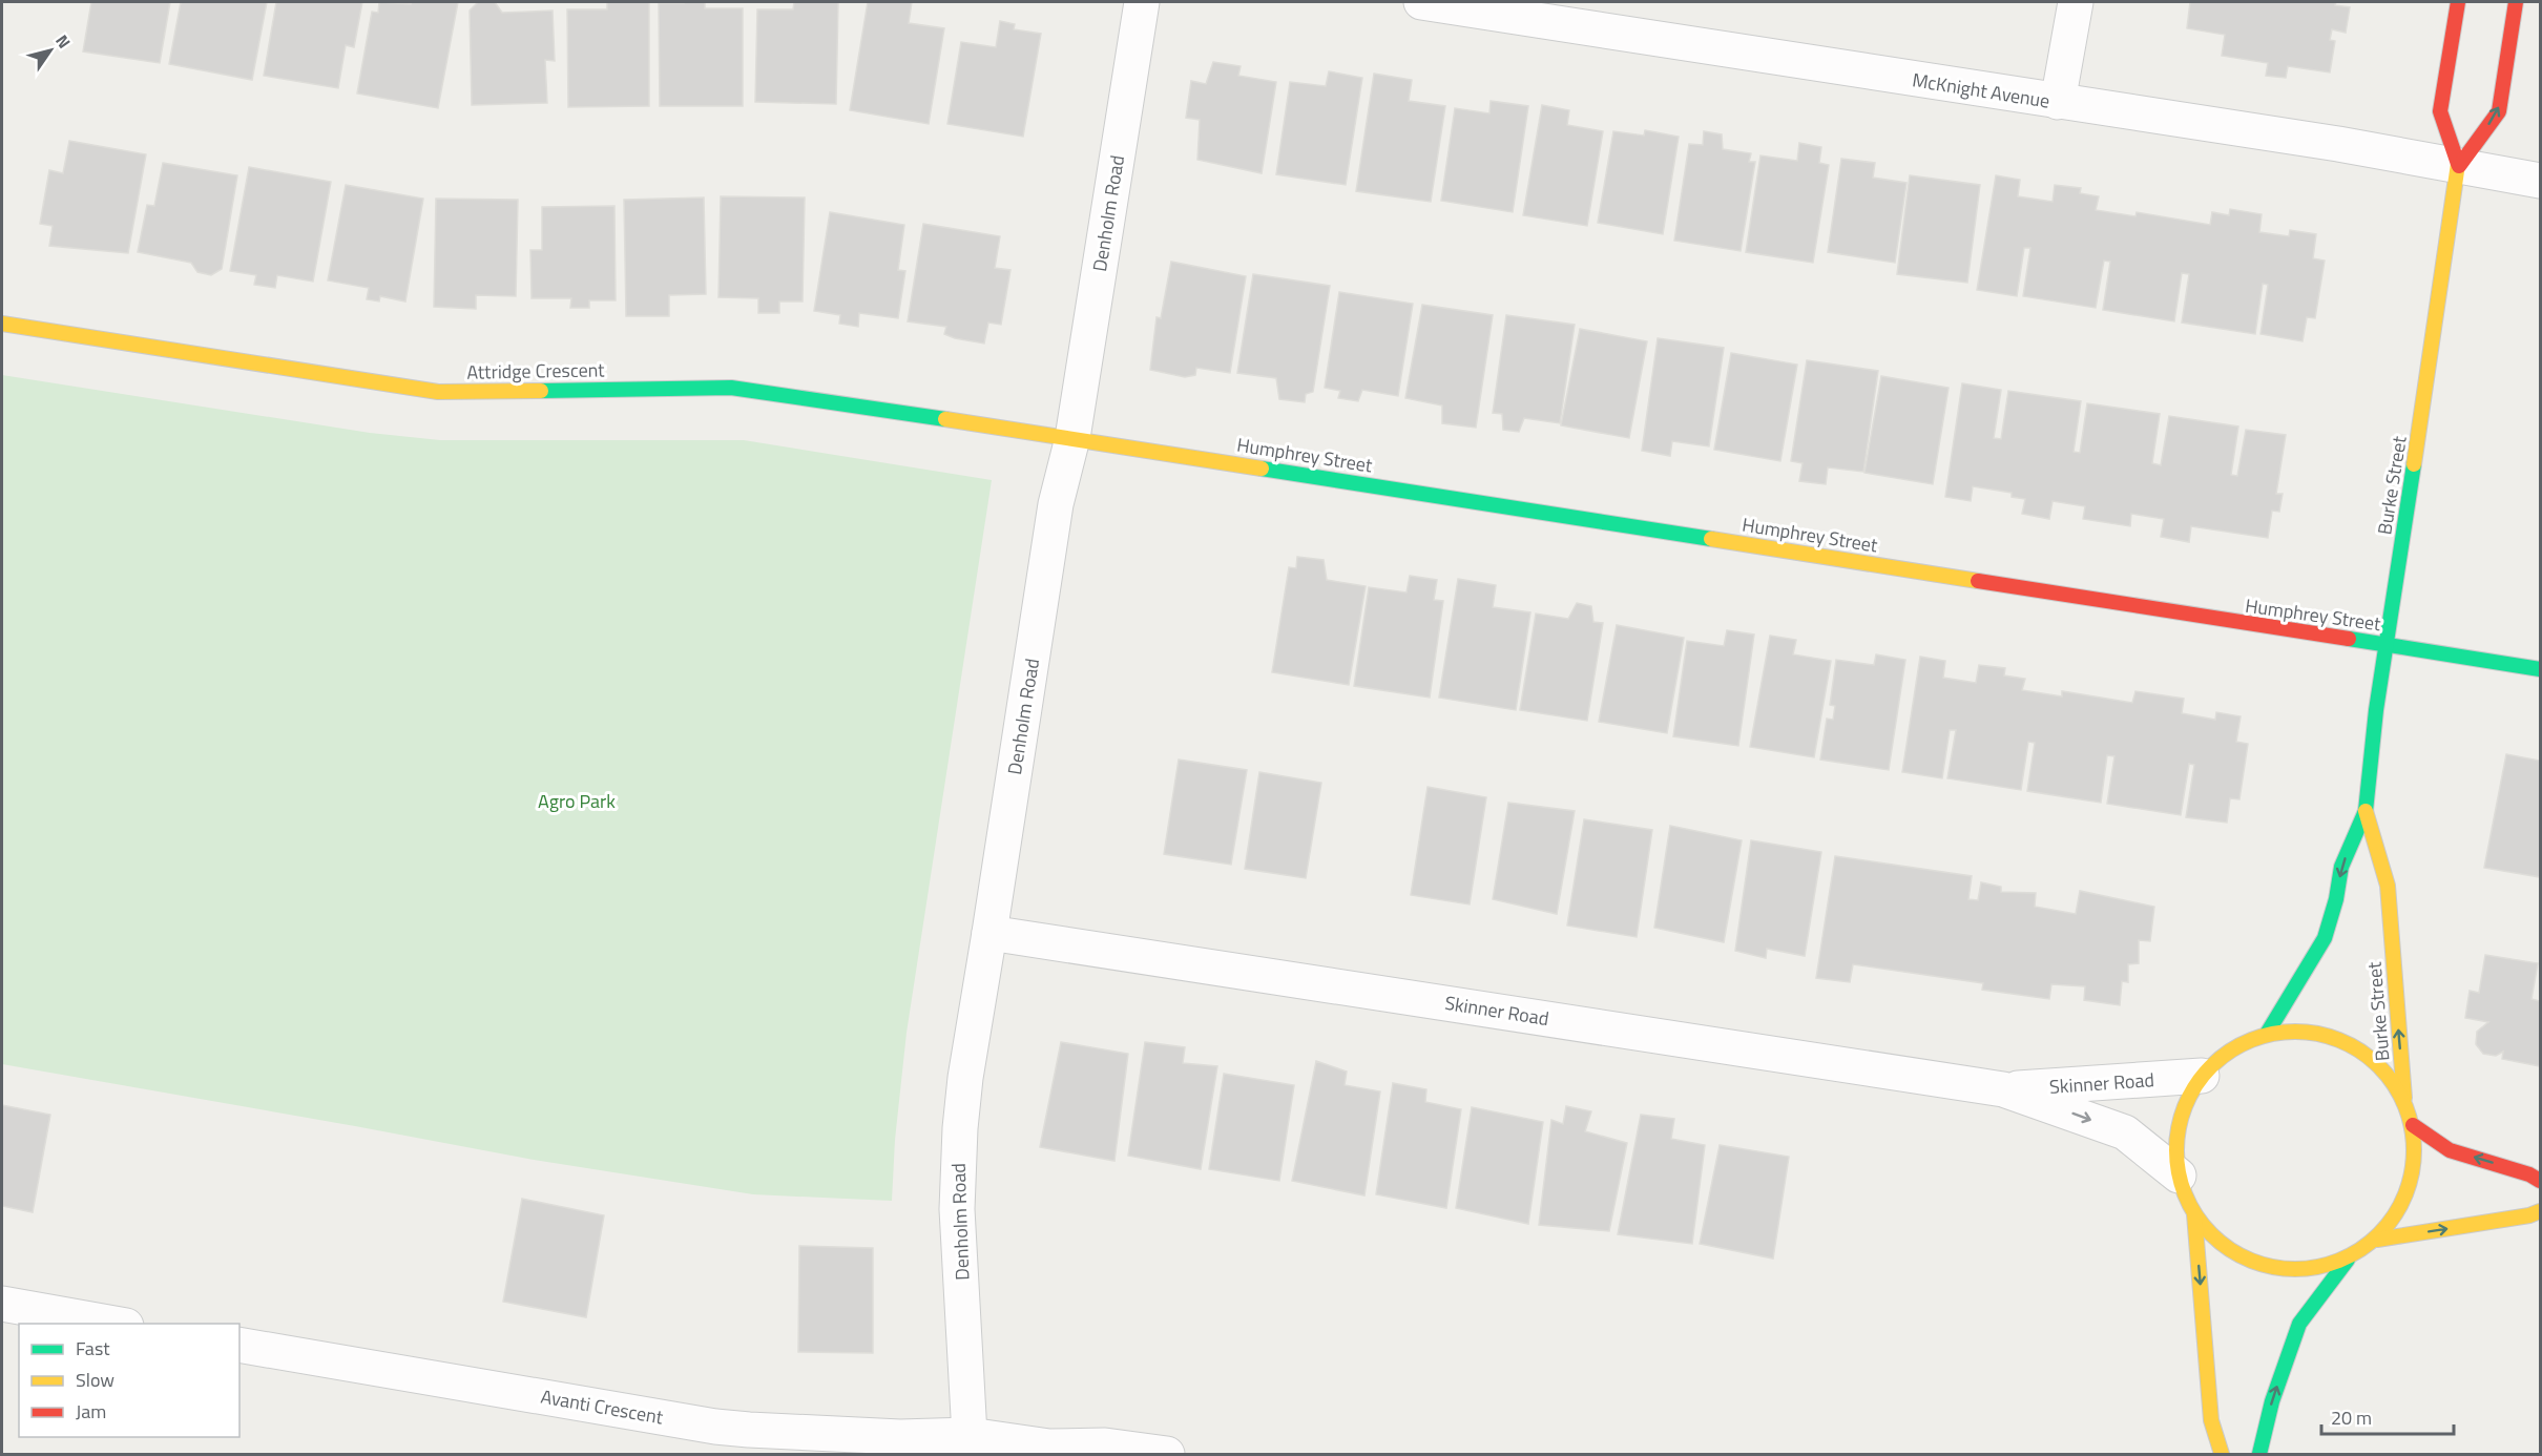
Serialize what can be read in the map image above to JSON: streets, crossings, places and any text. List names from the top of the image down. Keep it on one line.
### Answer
{"streets":{"street":["McKnight Avenue","Denholm Road","Attridge Crescent","Humphrey Street","Burke Street","Skinner Road","Avanti Crescent"]},"crossings":[["McKnight Avenue","Burke Street"],["Denholm Road","Attridge Crescent"],["Denholm Road","Humphrey Street"],["Denholm Road","Skinner Road"],["Denholm Road","Avanti Crescent"],["Attridge Crescent","Humphrey Street"],["Humphrey Street","Burke Street"]],"parks":["Agro Park"],"legend":["Fast","Slow","Jam"],"scale_bar":"20 m","north":"top right"}
